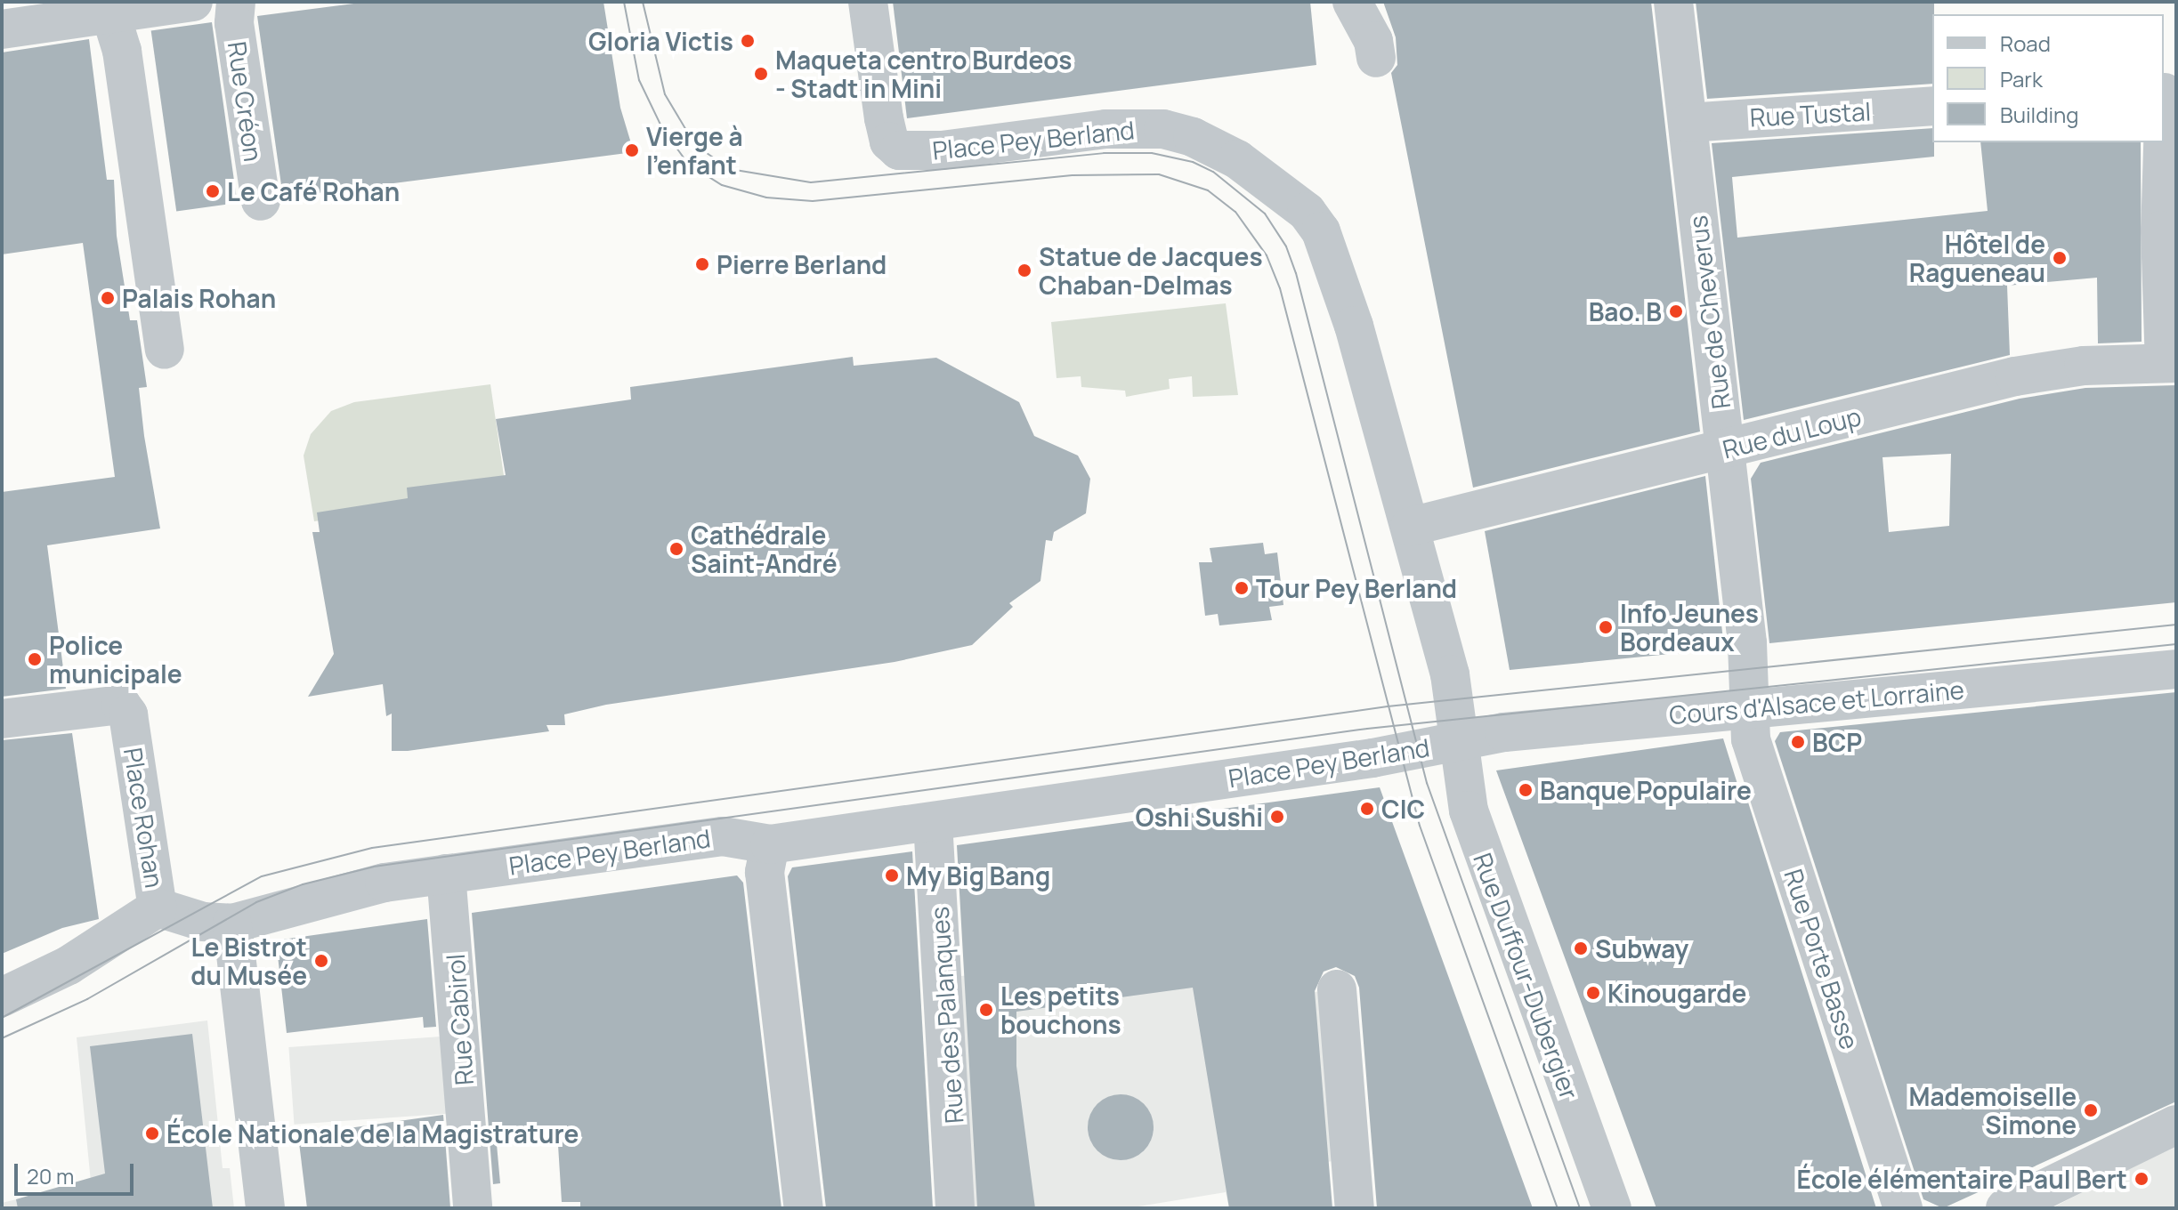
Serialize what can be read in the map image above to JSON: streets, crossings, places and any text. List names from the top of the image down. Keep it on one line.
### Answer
{"streets":{"street":["Rue Créon","Rue Tustal","Place Pey Berland","Rue de Cheverus","Rue du Loup","Cours d'Alsace et Lorraine","Place Rohan","Rue Porte Basse","Rue Duffour-Dubergier","Rue des Palanques","Rue Cabirol"]},"crossings":[["Rue Tustal","Rue de Cheverus"],["Place Pey Berland","Rue du Loup"],["Place Pey Berland","Cours d'Alsace et Lorraine"],["Place Pey Berland","Place Rohan"],["Place Pey Berland","Rue Duffour-Dubergier"],["Place Pey Berland","Rue des Palanques"],["Place Pey Berland","Rue Cabirol"],["Rue de Cheverus","Rue du Loup"],["Rue de Cheverus","Cours d'Alsace et Lorraine"],["Rue de Cheverus","Rue Porte Basse"],["Cours d'Alsace et Lorraine","Rue Porte Basse"],["Cours d'Alsace et Lorraine","Rue Duffour-Dubergier"]],"places":["Gloria Victis","Maqueta centro Burdeos - Stadt in Mini","Vierge à l'enfant","Le Café Rohan","Hôtel de Ragueneau","Pierre Berland","Statue de Jacques Chaban-Delmas","Palais Rohan","Bao. B","Cathédrale Saint-André","Tour Pey Berland","Info Jeunes Bordeaux","Police municipale","BCP","Banque Populaire","CIC","Oshi Sushi","My Big Bang","Subway","Le Bistrot du Musée","Kinougarde","Les petits bouchons","Mademoiselle Simone","École Nationale de la Magistrature","École élémentaire Paul Bert"],"legend":["Road","Park","Building"],"scale_bar":"20 m"}
